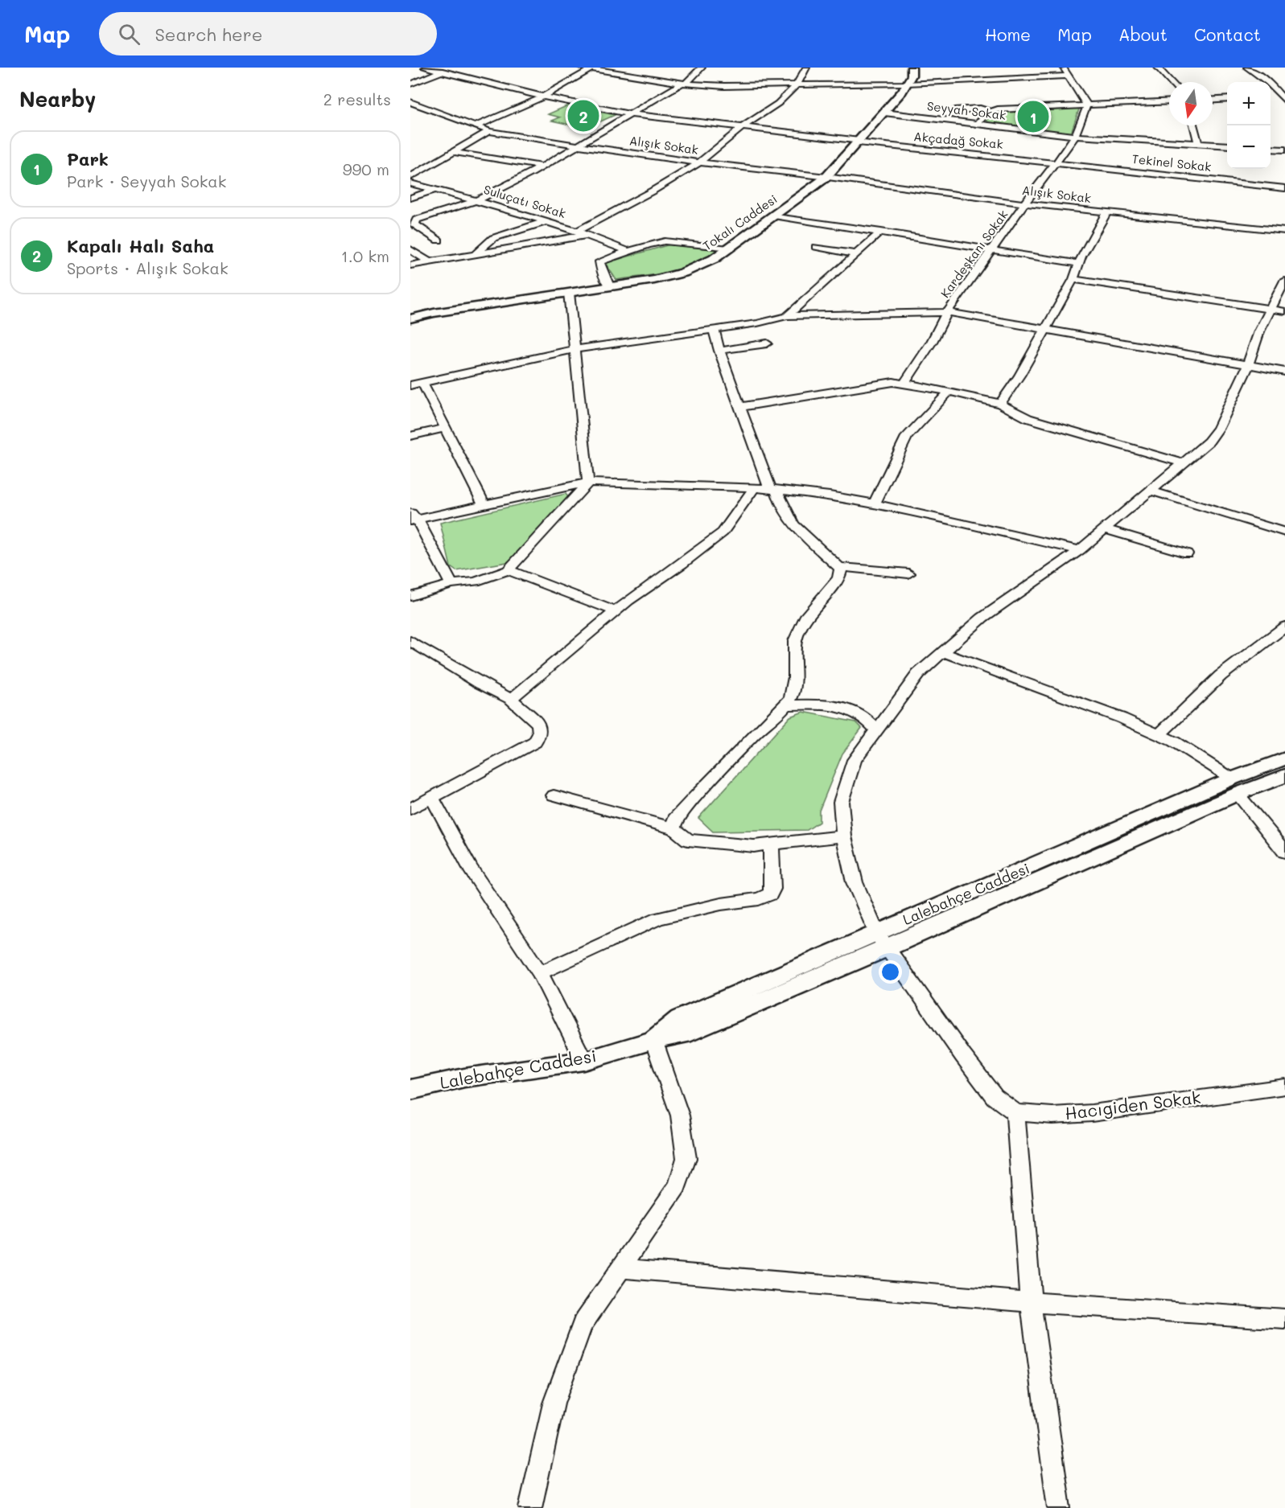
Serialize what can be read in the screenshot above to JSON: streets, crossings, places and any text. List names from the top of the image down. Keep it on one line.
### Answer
{"streets":{"street":["Seyyah Sokak","Akçadağ Sokak","Alışık Sokak","Tekinel Sokak","Suluçatı Sokak","Tokalı Caddesi","Kardeşkanı Sokak","Lalebahçe Caddesi","Hacıgiden Sokak"]},"crossings":[["Seyyah Sokak","Tokalı Caddesi"],["Seyyah Sokak","Kardeşkanı Sokak"],["Akçadağ Sokak","Tekinel Sokak"],["Akçadağ Sokak","Tokalı Caddesi"],["Akçadağ Sokak","Kardeşkanı Sokak"],["Alışık Sokak","Tokalı Caddesi"],["Alışık Sokak","Kardeşkanı Sokak"],["Tekinel Sokak","Kardeşkanı Sokak"]],"north":"bottom","page":{"header":"Map","search":"Search here","nav":["Home","Map","About","Contact"],"heading":["Nearby","2 results"],"map_buttons":["+","−"],"pins":["2","1"],"list":[{"mark":"1","name":"Park","note":"Park · Seyyah Sokak","value":"990 m"},{"mark":"2","name":"Kapalı Halı Saha","note":"Sports · Alışık Sokak","value":"1.0 km"}]}}
